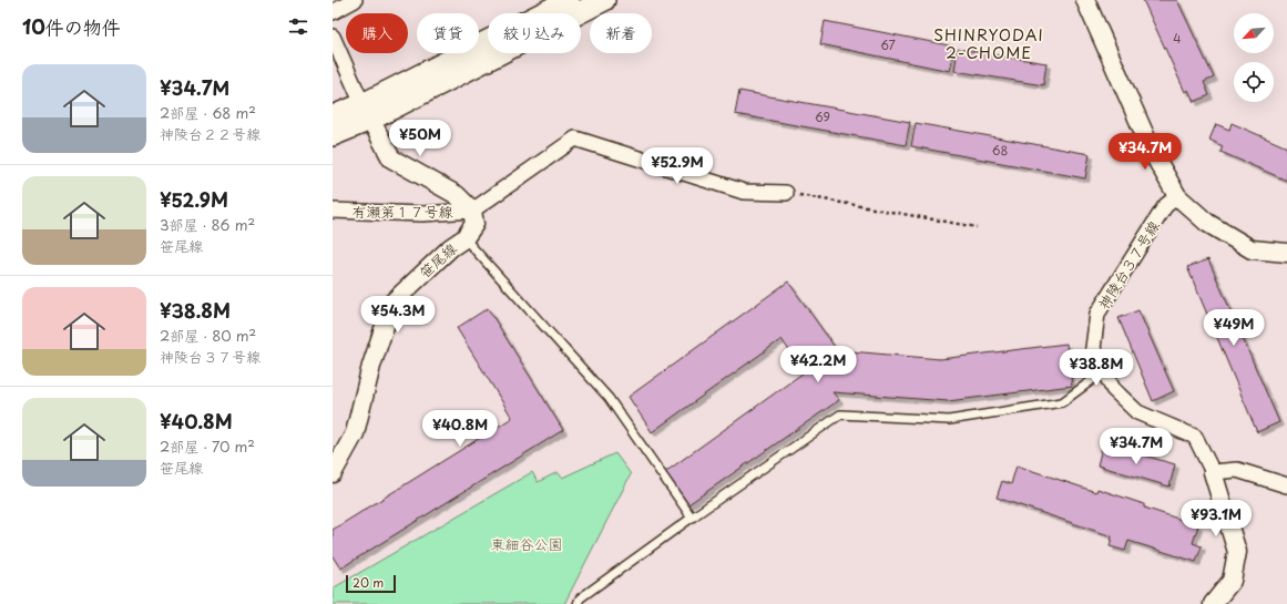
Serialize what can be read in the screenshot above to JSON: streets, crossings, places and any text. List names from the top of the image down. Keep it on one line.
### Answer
{"streets":{"street":["有瀬第１７号線","笹尾線","神陵台３７号線"]},"crossings":[["有瀬第１７号線","笹尾線"]],"districts":["SHINRYODAI 2-CHOME"],"parks":["東細谷公園"],"house_numbers":["4","67","69","68"],"scale_bar":"20 m","north":"bottom left","page":{"heading":"10件の物件","chip":["購入","賃貸","絞り込み","新着"],"list":[{"name":"¥34.7M","note":"2部屋 · 68 m² · 神陵台２２号線"},{"name":"¥52.9M","note":"3部屋 · 86 m² · 笹尾線"},{"name":"¥38.8M","note":"2部屋 · 80 m² · 神陵台３７号線"},{"name":"¥40.8M","note":"2部屋 · 70 m² · 笹尾線"}],"price":["¥50M","¥34.7M","¥52.9M","¥54.3M","¥49M","¥42.2M","¥38.8M","¥40.8M","¥34.7M","¥93.1M"],"scale":"20 m"}}
